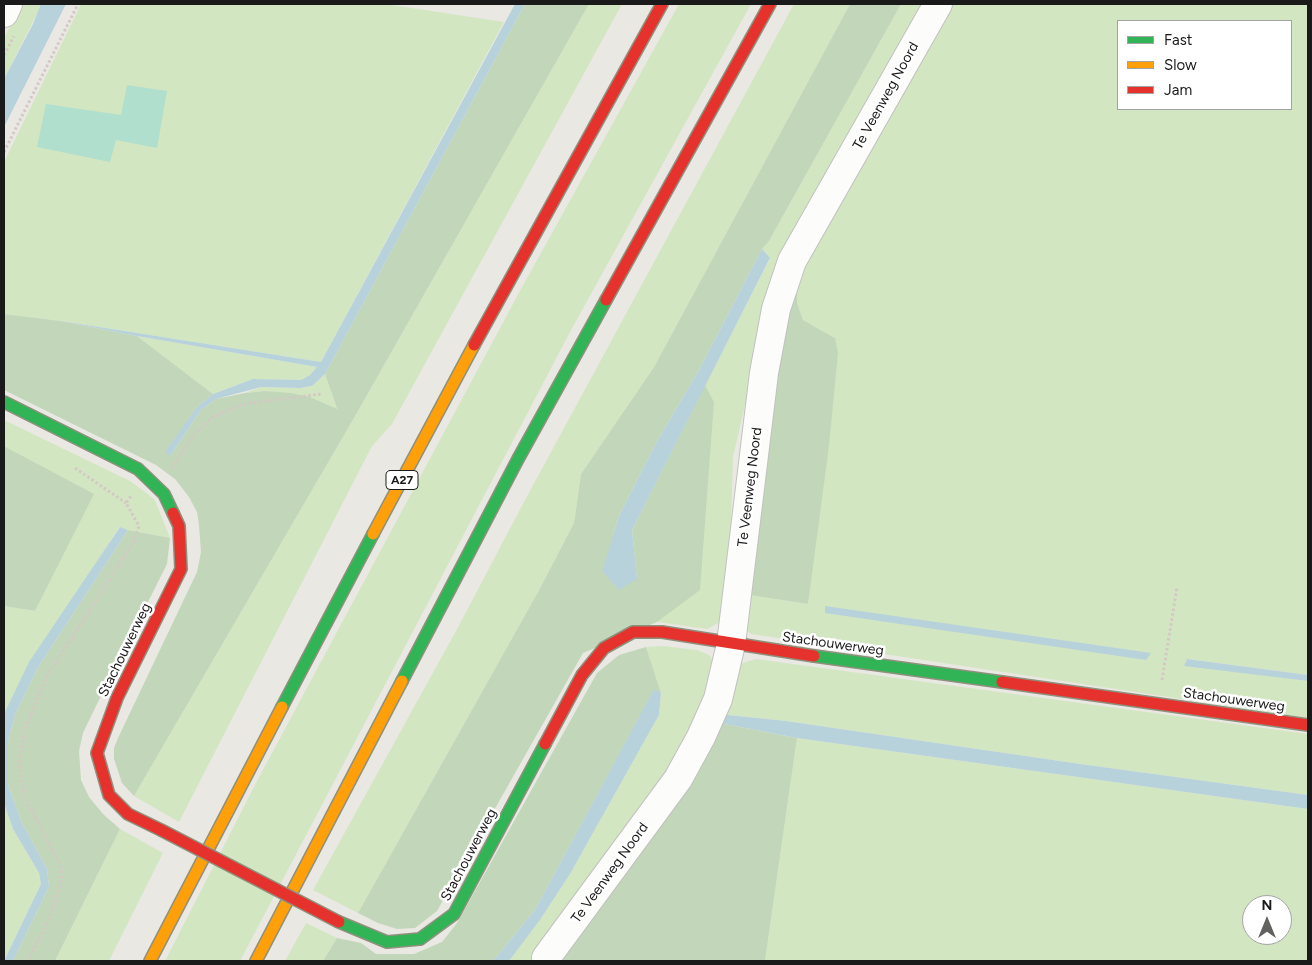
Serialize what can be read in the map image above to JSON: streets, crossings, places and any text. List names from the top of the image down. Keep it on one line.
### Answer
{"streets":{"main road":["A27","Stachouwerweg"],"street":["Te Veenweg Noord"]},"crossings":[["Te Veenweg Noord","Stachouwerweg"]],"legend":["Fast","Slow","Jam"],"north":"top"}
